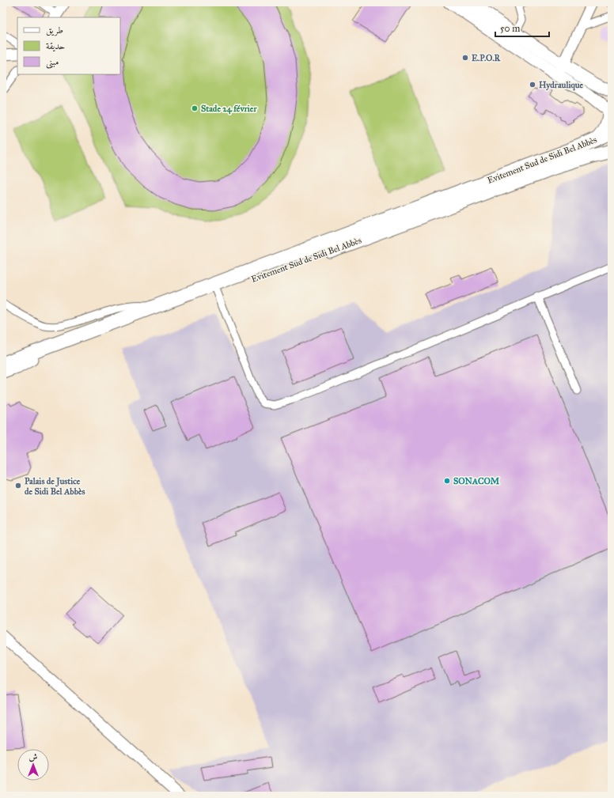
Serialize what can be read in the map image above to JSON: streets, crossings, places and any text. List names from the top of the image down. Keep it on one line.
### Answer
{"streets":{"highway":["Evitement Sud de Sidi Bel Abbès"]},"places":["E.P.O.R","Hydraulique","Stade 24 février","SONACOM","Palais de Justice de Sidi Bel Abbès"],"legend":["طريق","حديقة","مبنى"],"scale_bar":"50 m","north":"top"}
